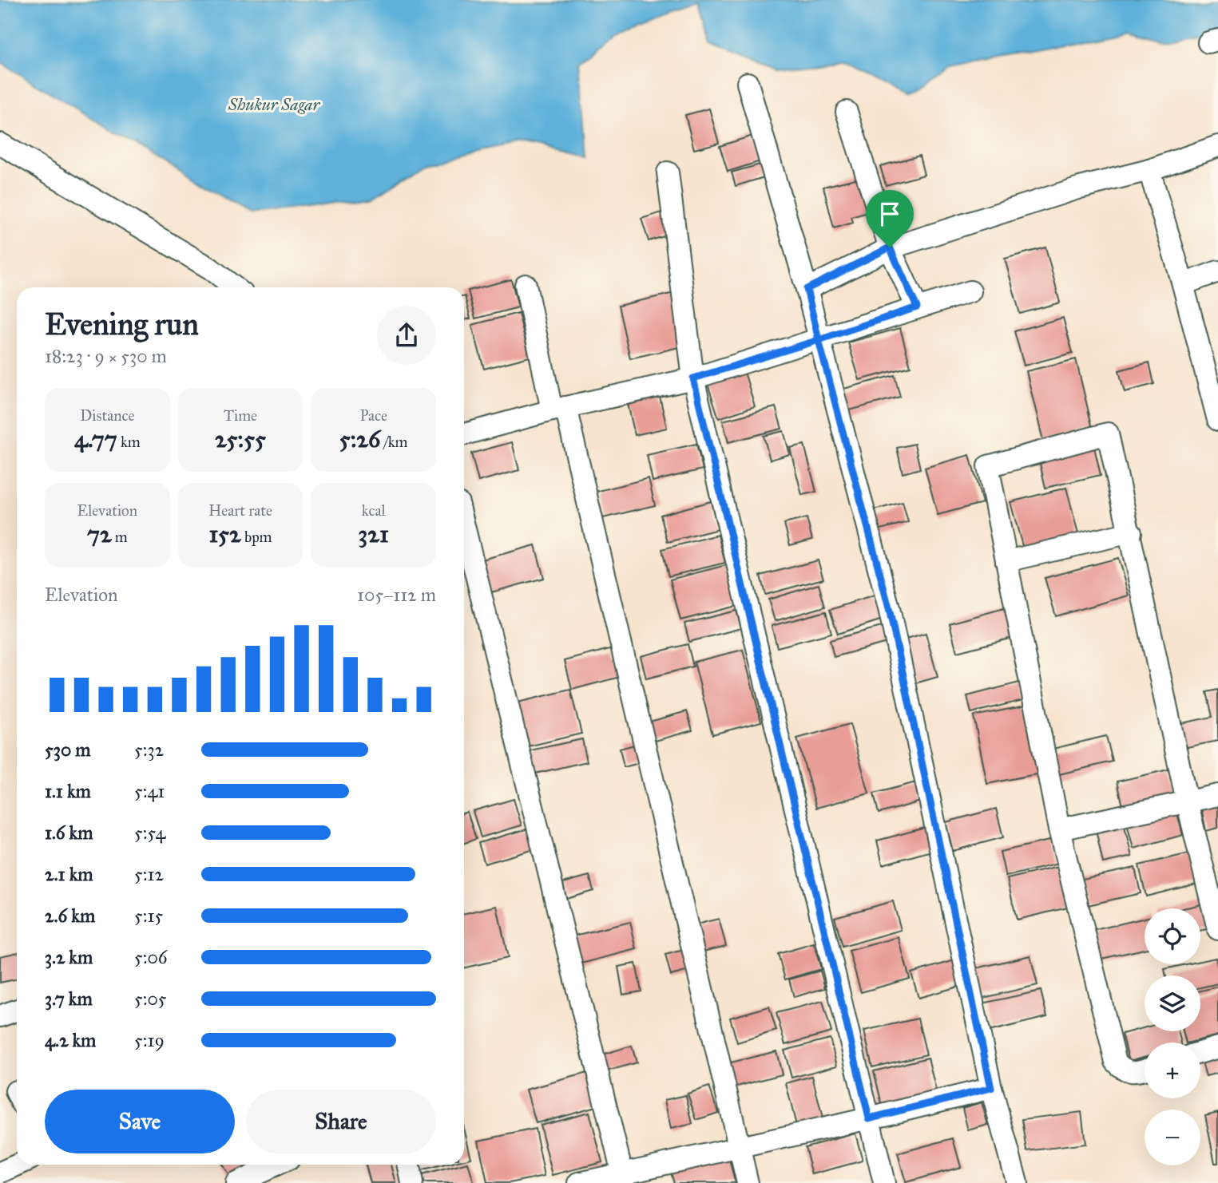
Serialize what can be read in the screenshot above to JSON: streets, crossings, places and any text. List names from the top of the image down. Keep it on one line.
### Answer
{"water":["Shukur Sagar"],"page":{"heading":["Evening run","18:23 · 9 × 530 m"],"stats":[["Distance","4.77 km"],["Time","25:55"],["Pace","5:26 /km"],["Elevation","72 m"],["Heart rate","152 bpm"],["kcal","321"]],"chart":["Elevation","105–112 m"],"list":[{"name":"530 m","note":"5:32"},{"name":"1.1 km","note":"5:41"},{"name":"1.6 km","note":"5:54"},{"name":"2.1 km","note":"5:12"},{"name":"2.6 km","note":"5:15"},{"name":"3.2 km","note":"5:06"},{"name":"3.7 km","note":"5:05"},{"name":"4.2 km","note":"5:19"}],"map_buttons":["+","−"],"buttons":["Save","Share"]}}
